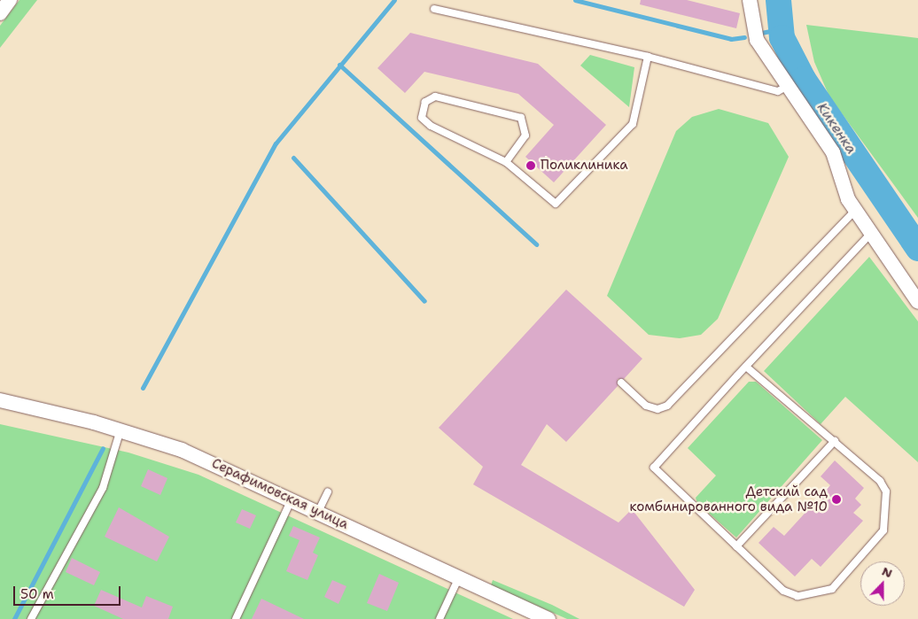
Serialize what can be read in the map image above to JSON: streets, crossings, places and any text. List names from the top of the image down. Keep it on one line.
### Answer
{"streets":{"street":["Серафимовская улица"]},"water":["Кикенка"],"places":["Поликлиника","Детский сад комбинированного вида №10"],"scale_bar":"50 m","north":"top"}
